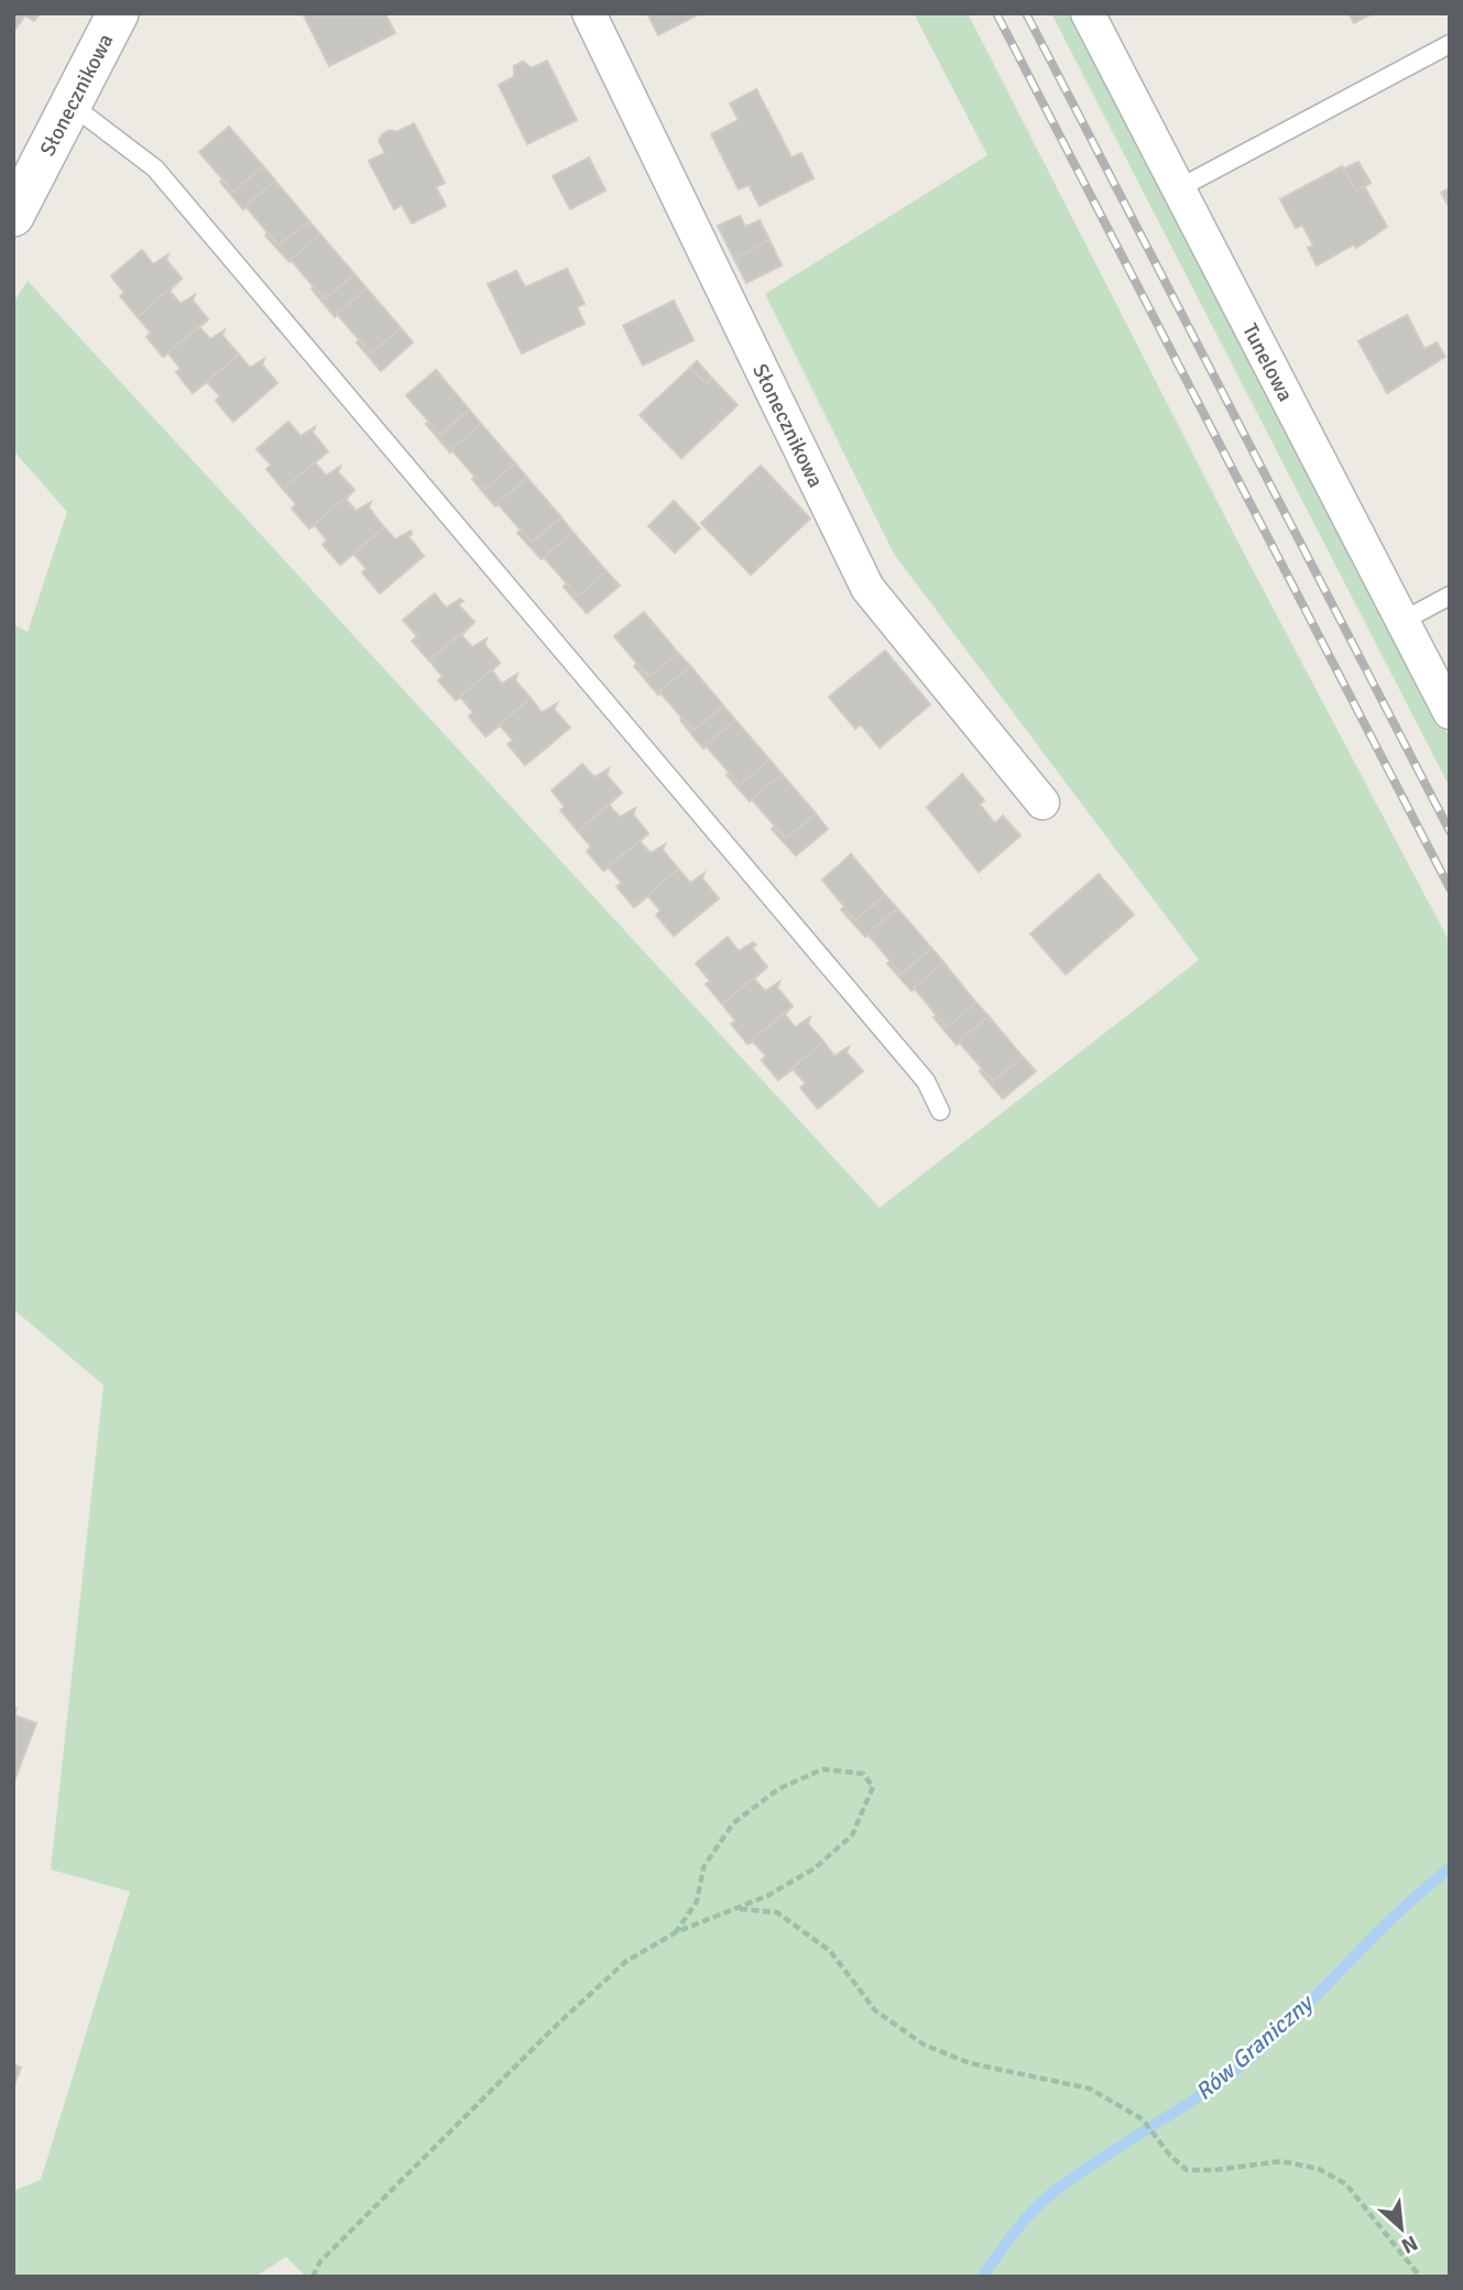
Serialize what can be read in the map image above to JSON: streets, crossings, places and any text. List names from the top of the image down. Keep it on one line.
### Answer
{"streets":{"street":["Słonecznikowa","Tunelowa"]},"water":["Rów Graniczny"],"north":"bottom right"}
